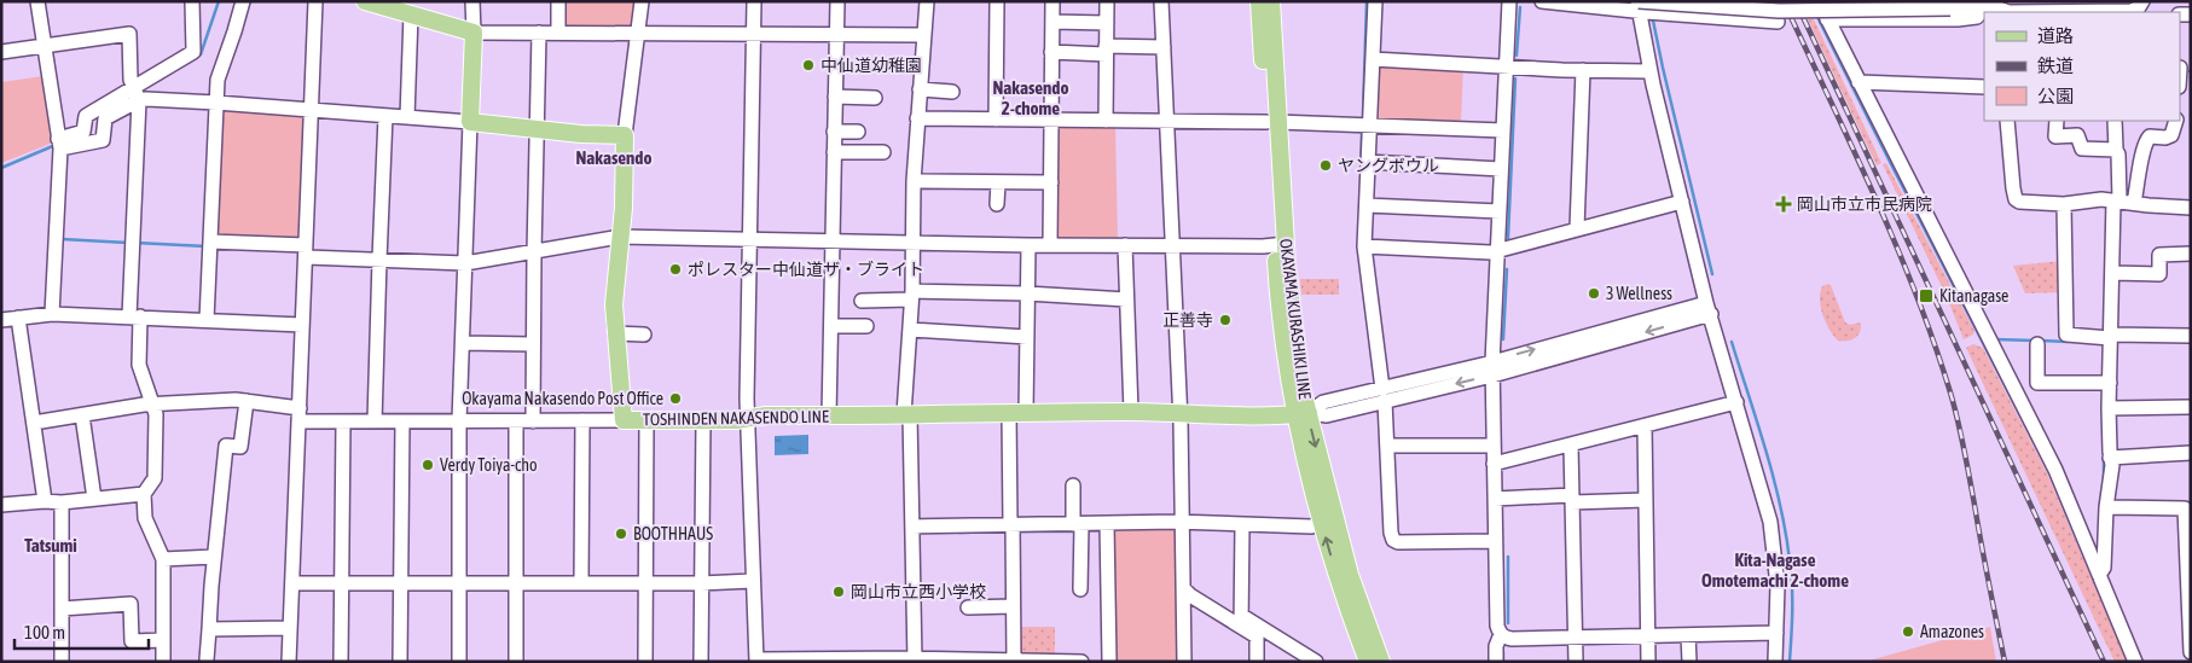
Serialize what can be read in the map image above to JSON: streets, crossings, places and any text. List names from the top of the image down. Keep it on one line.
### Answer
{"streets":{"main road":["OKAYAMA KURASHIKI LINE","TOSHINDEN NAKASENDO LINE"]},"crossings":[["OKAYAMA KURASHIKI LINE","TOSHINDEN NAKASENDO LINE"]],"districts":["Nakasendo 2-chome","Nakasendo","Tatsumi","Kita-Nagase Omotemachi 2-chome"],"places":{"other":["中仙道幼稚園","ヤングボウル","ポレスター中仙道ザ・ブライト","3 Wellness","正善寺","Okayama Nakasendo Post Office","Verdy Toiya-cho","BOOTHHAUS","岡山市立西小学校","Amazones"],"health":["岡山市立市民病院"],"transit":["Kitanagase"]},"legend":["道路","鉄道","公園"],"scale_bar":"100 m"}
